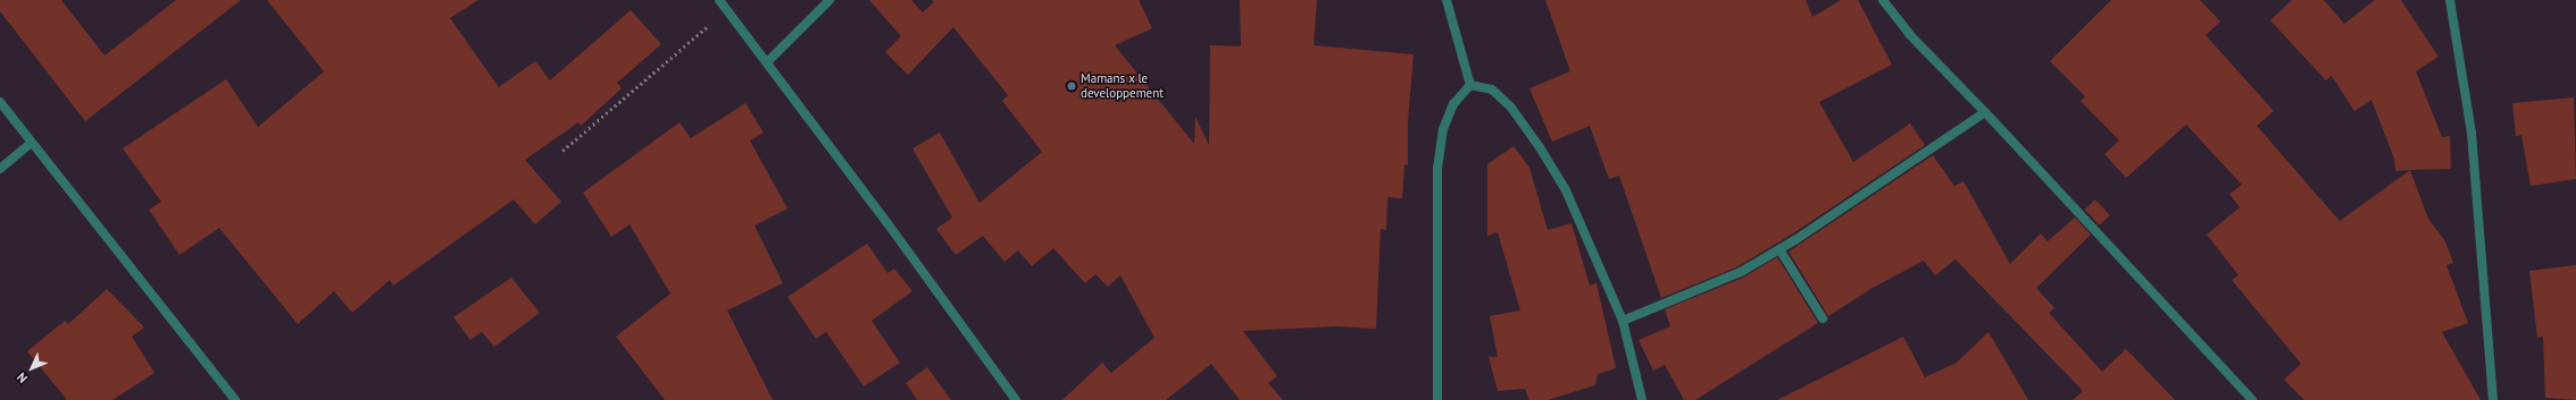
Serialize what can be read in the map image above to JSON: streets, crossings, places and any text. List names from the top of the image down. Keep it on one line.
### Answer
{"places":["Mamans x le developpement"],"north":"bottom left"}
